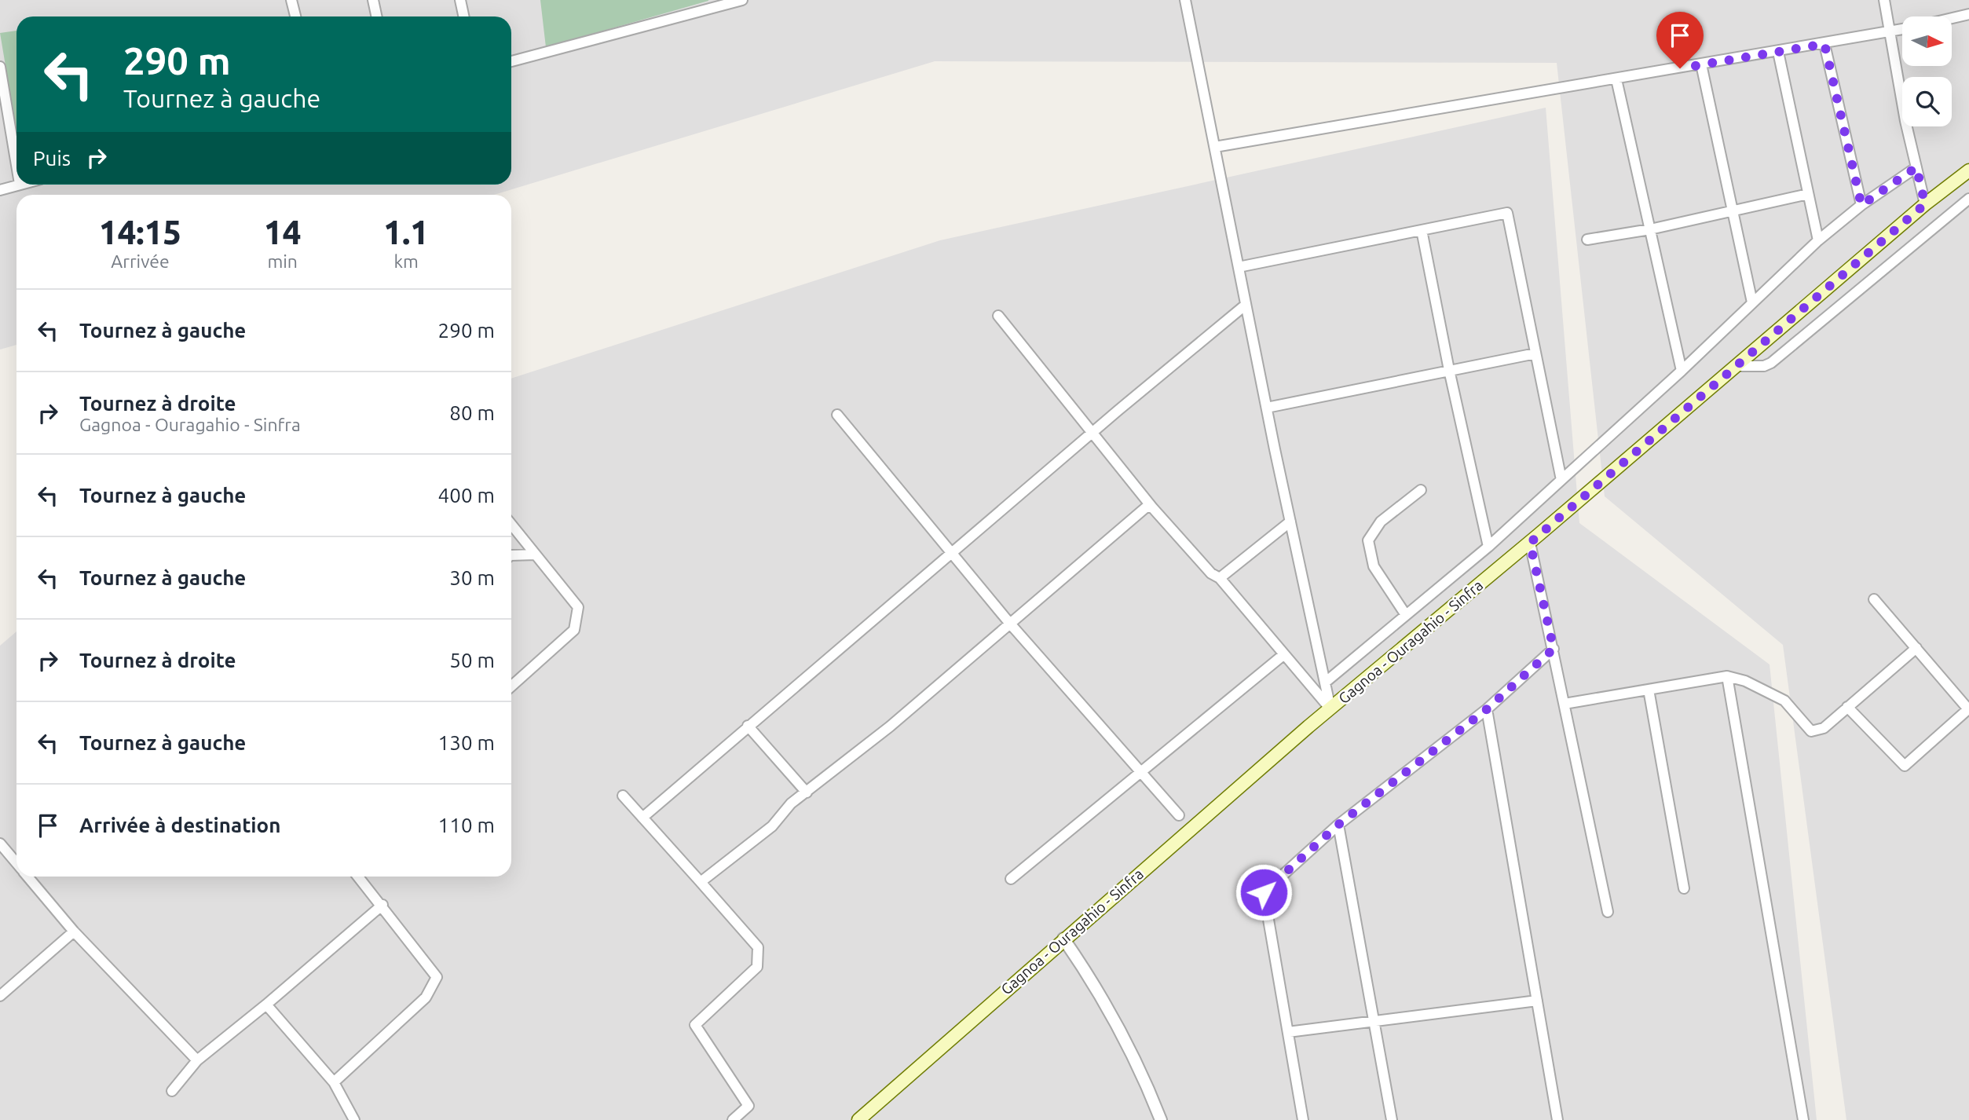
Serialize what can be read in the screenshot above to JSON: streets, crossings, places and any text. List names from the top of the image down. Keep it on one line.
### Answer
{"streets":{"main road":["Gagnoa - Ouragahio - Sinfra"]},"north":"right","page":{"turn":["290 m","Tournez à gauche"],"then":"Puis","eta":["14:15","Arrivée","14","min","1.1","km"],"list":[{"name":"Tournez à gauche","value":"290 m"},{"name":"Tournez à droite","note":"Gagnoa - Ouragahio - Sinfra","value":"80 m"},{"name":"Tournez à gauche","value":"400 m"},{"name":"Tournez à gauche","value":"30 m"},{"name":"Tournez à droite","value":"50 m"},{"name":"Tournez à gauche","value":"130 m"},{"name":"Arrivée à destination","value":"110 m"}]}}
